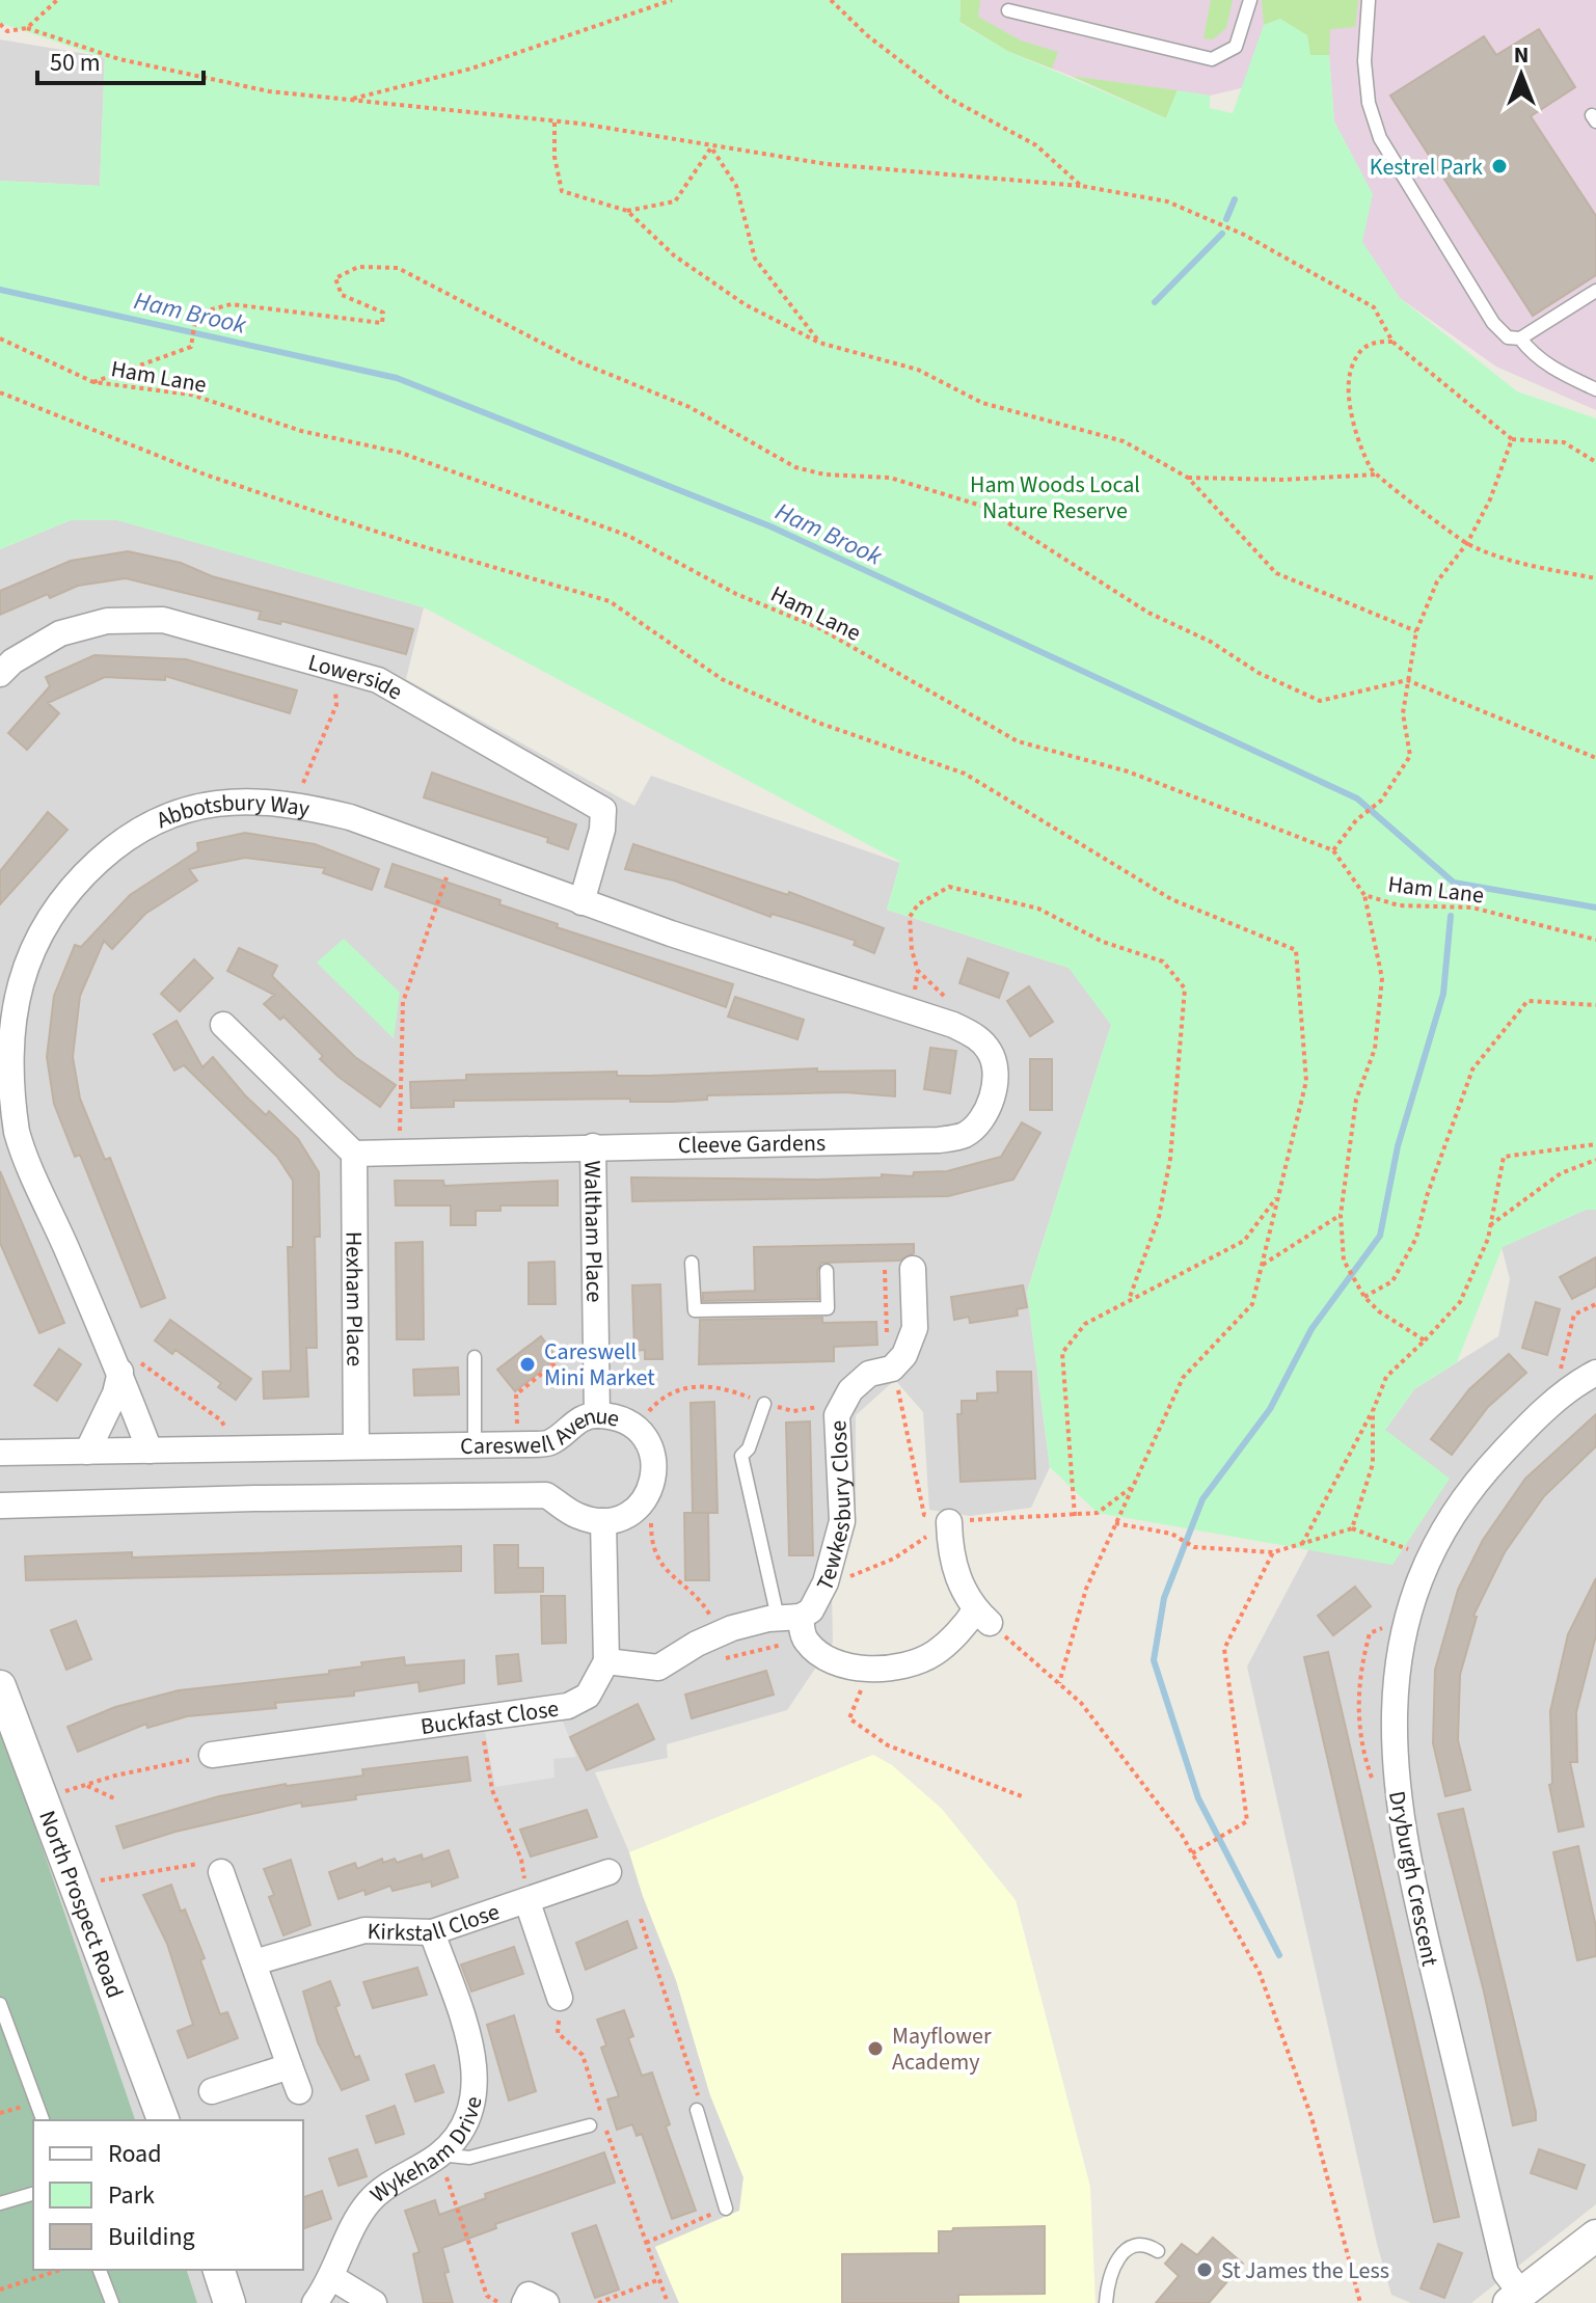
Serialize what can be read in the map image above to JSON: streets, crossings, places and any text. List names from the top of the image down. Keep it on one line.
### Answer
{"streets":{"street":["Lowerside","Abbotsbury Way","Cleeve Gardens","Waltham Place","Hexham Place","Careswell Avenue","Tewkesbury Close","Buckfast Close","Dryburgh Crescent","North Prospect Road","Kirkstall Close","Wykeham Drive"],"path":["Ham Lane"]},"crossings":[["Lowerside","Abbotsbury Way"],["Abbotsbury Way","Cleeve Gardens"],["Abbotsbury Way","Careswell Avenue"],["Cleeve Gardens","Waltham Place"],["Cleeve Gardens","Hexham Place"],["Waltham Place","Careswell Avenue"],["Hexham Place","Careswell Avenue"],["Kirkstall Close","Wykeham Drive"]],"water":["Ham Brook"],"parks":["Ham Woods Local Nature Reserve"],"places":["Kestrel Park","Careswell Mini Market","Mayflower Academy","St James the Less"],"legend":["Road","Park","Building"],"scale_bar":"50 m","north":"top"}
